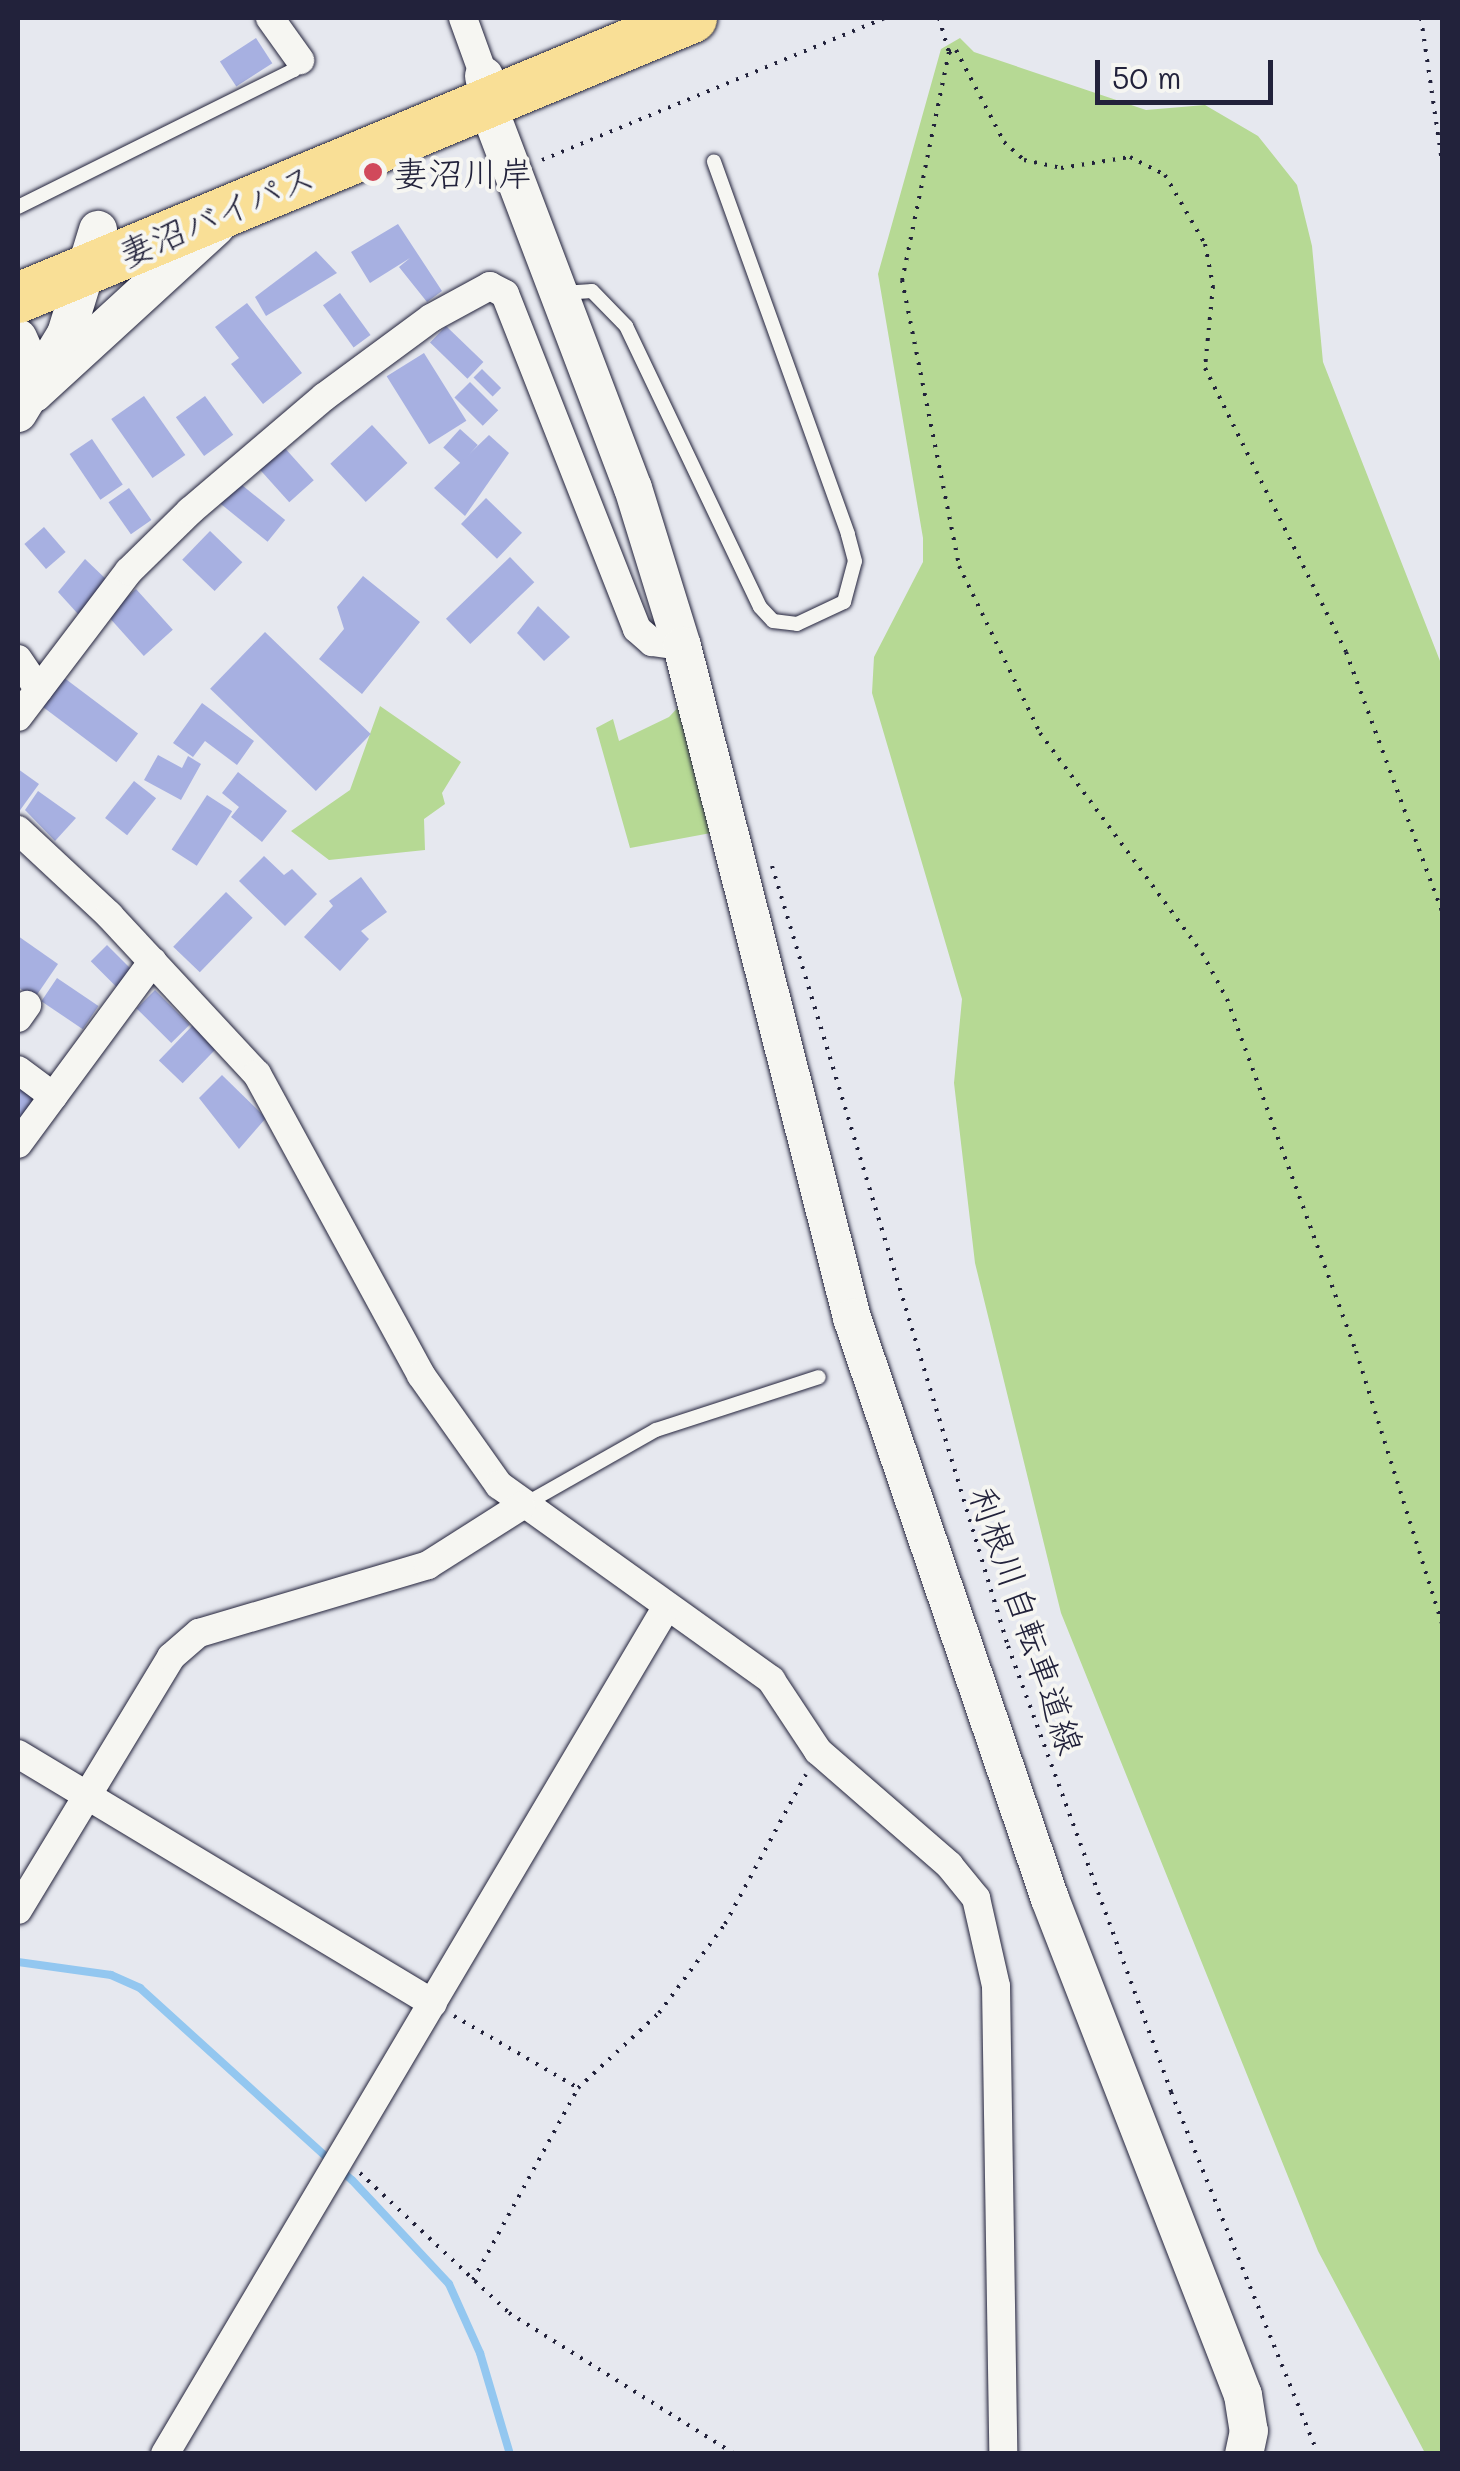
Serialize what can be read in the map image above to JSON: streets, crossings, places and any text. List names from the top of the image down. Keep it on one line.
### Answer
{"streets":{"highway":["妻沼バイパス"],"path":["利根川自転車道線"]},"places":["妻沼川岸"],"scale_bar":"50 m"}
